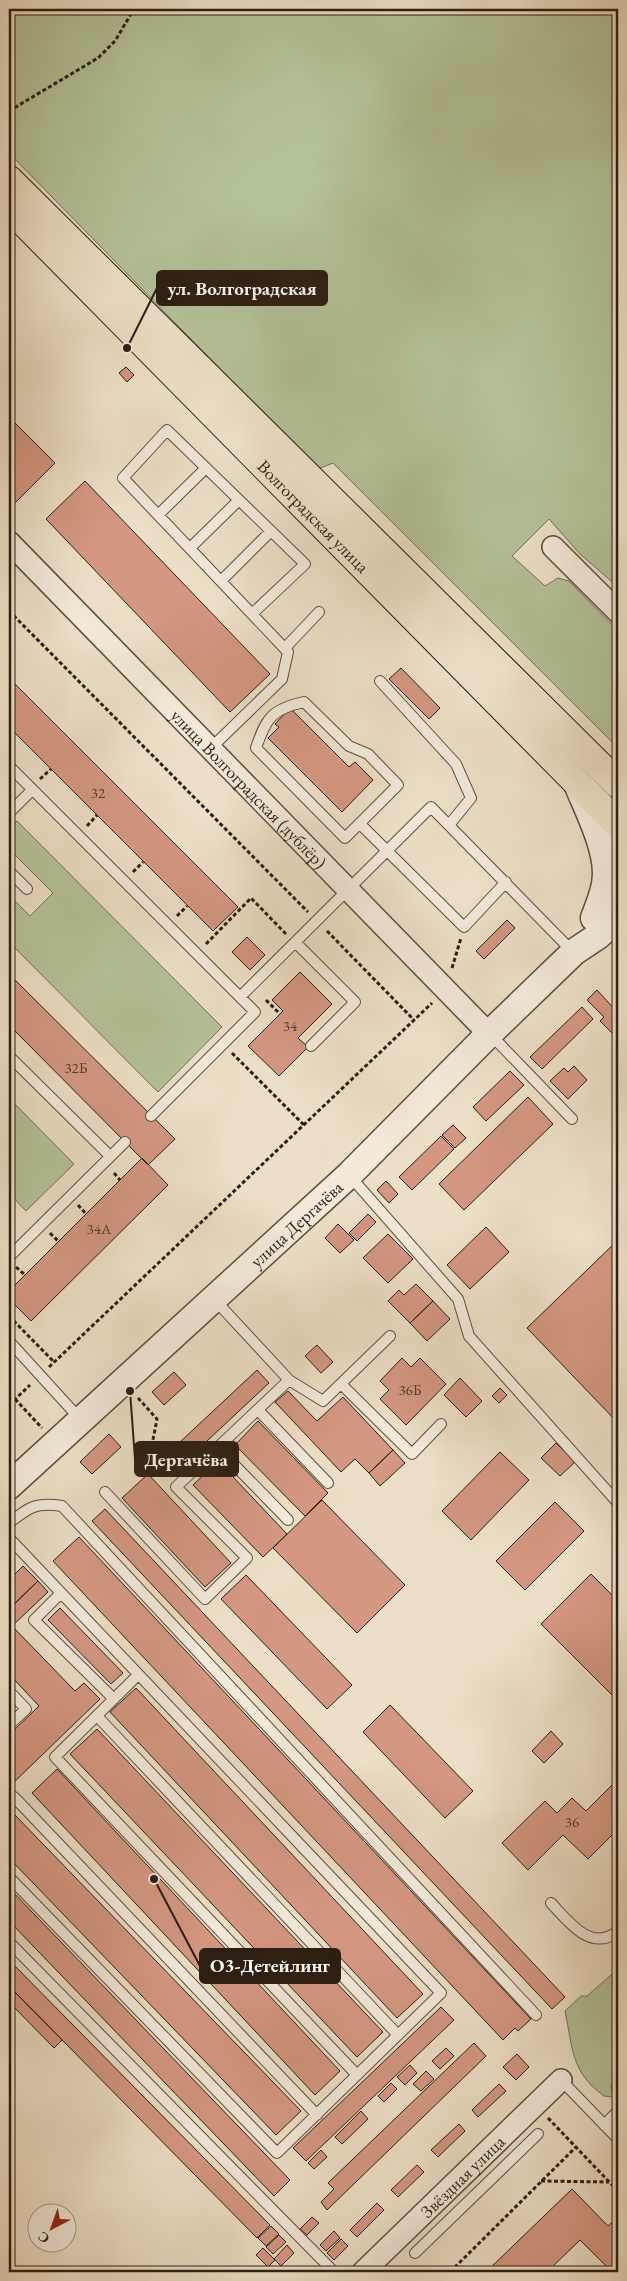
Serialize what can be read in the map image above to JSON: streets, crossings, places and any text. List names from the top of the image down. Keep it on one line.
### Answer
{"streets":{"main road":["Волгоградская улица"],"street":["улица Волгоградская (дублёр)","улица Дергачёва","Звёздная улица"]},"crossings":[["улица Волгоградская (дублёр)","улица Дергачёва"]],"places":["ул. Волгоградская","Дергачёва","О3-Детейлинг"],"house_numbers":["32","34","32Б","34А","36Б","36"],"north":"bottom left"}
